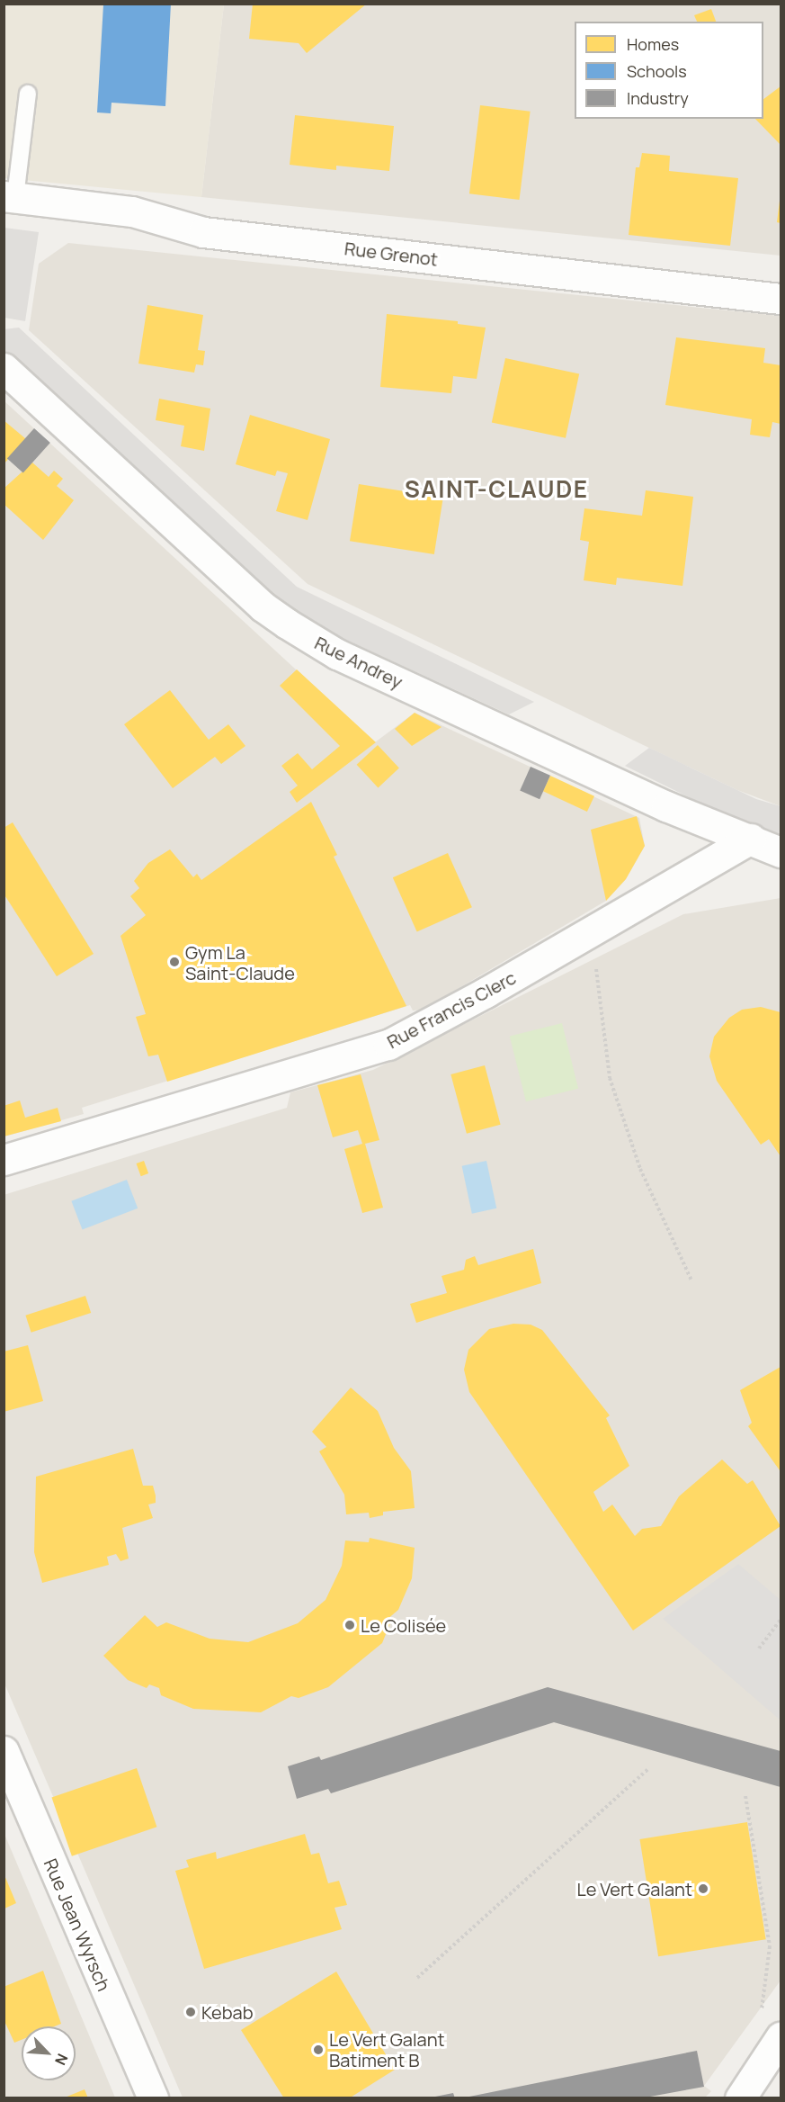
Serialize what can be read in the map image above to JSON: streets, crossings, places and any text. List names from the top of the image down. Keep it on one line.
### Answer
{"streets":{"street":["Rue Grenot","Rue Andrey","Rue Francis Clerc","Rue Jean Wyrsch"]},"crossings":[["Rue Andrey","Rue Francis Clerc"]],"districts":["SAINT-CLAUDE"],"places":["Gym La Saint-Claude","Le Colisée","Le Vert Galant","Kebab","Le Vert Galant Batiment B"],"legend":["Homes","Schools","Industry"],"north":"bottom right"}
